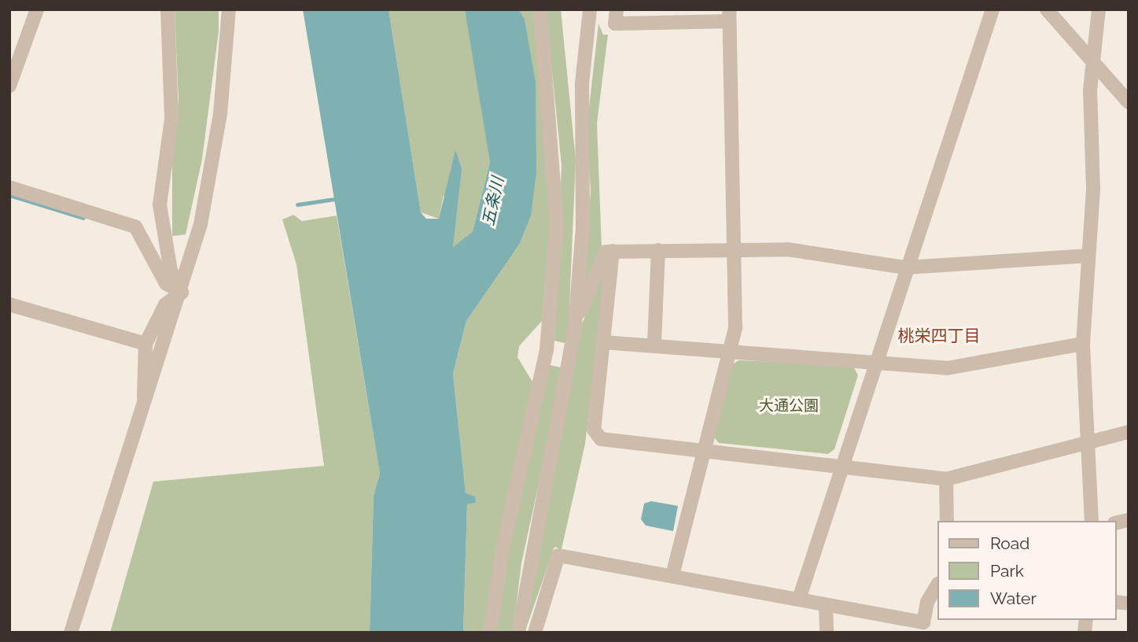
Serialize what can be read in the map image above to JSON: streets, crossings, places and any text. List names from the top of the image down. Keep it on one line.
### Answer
{"districts":["桃栄四丁目"],"water":["五条川"],"parks":["大通公園"],"legend":["Road","Park","Water"]}
